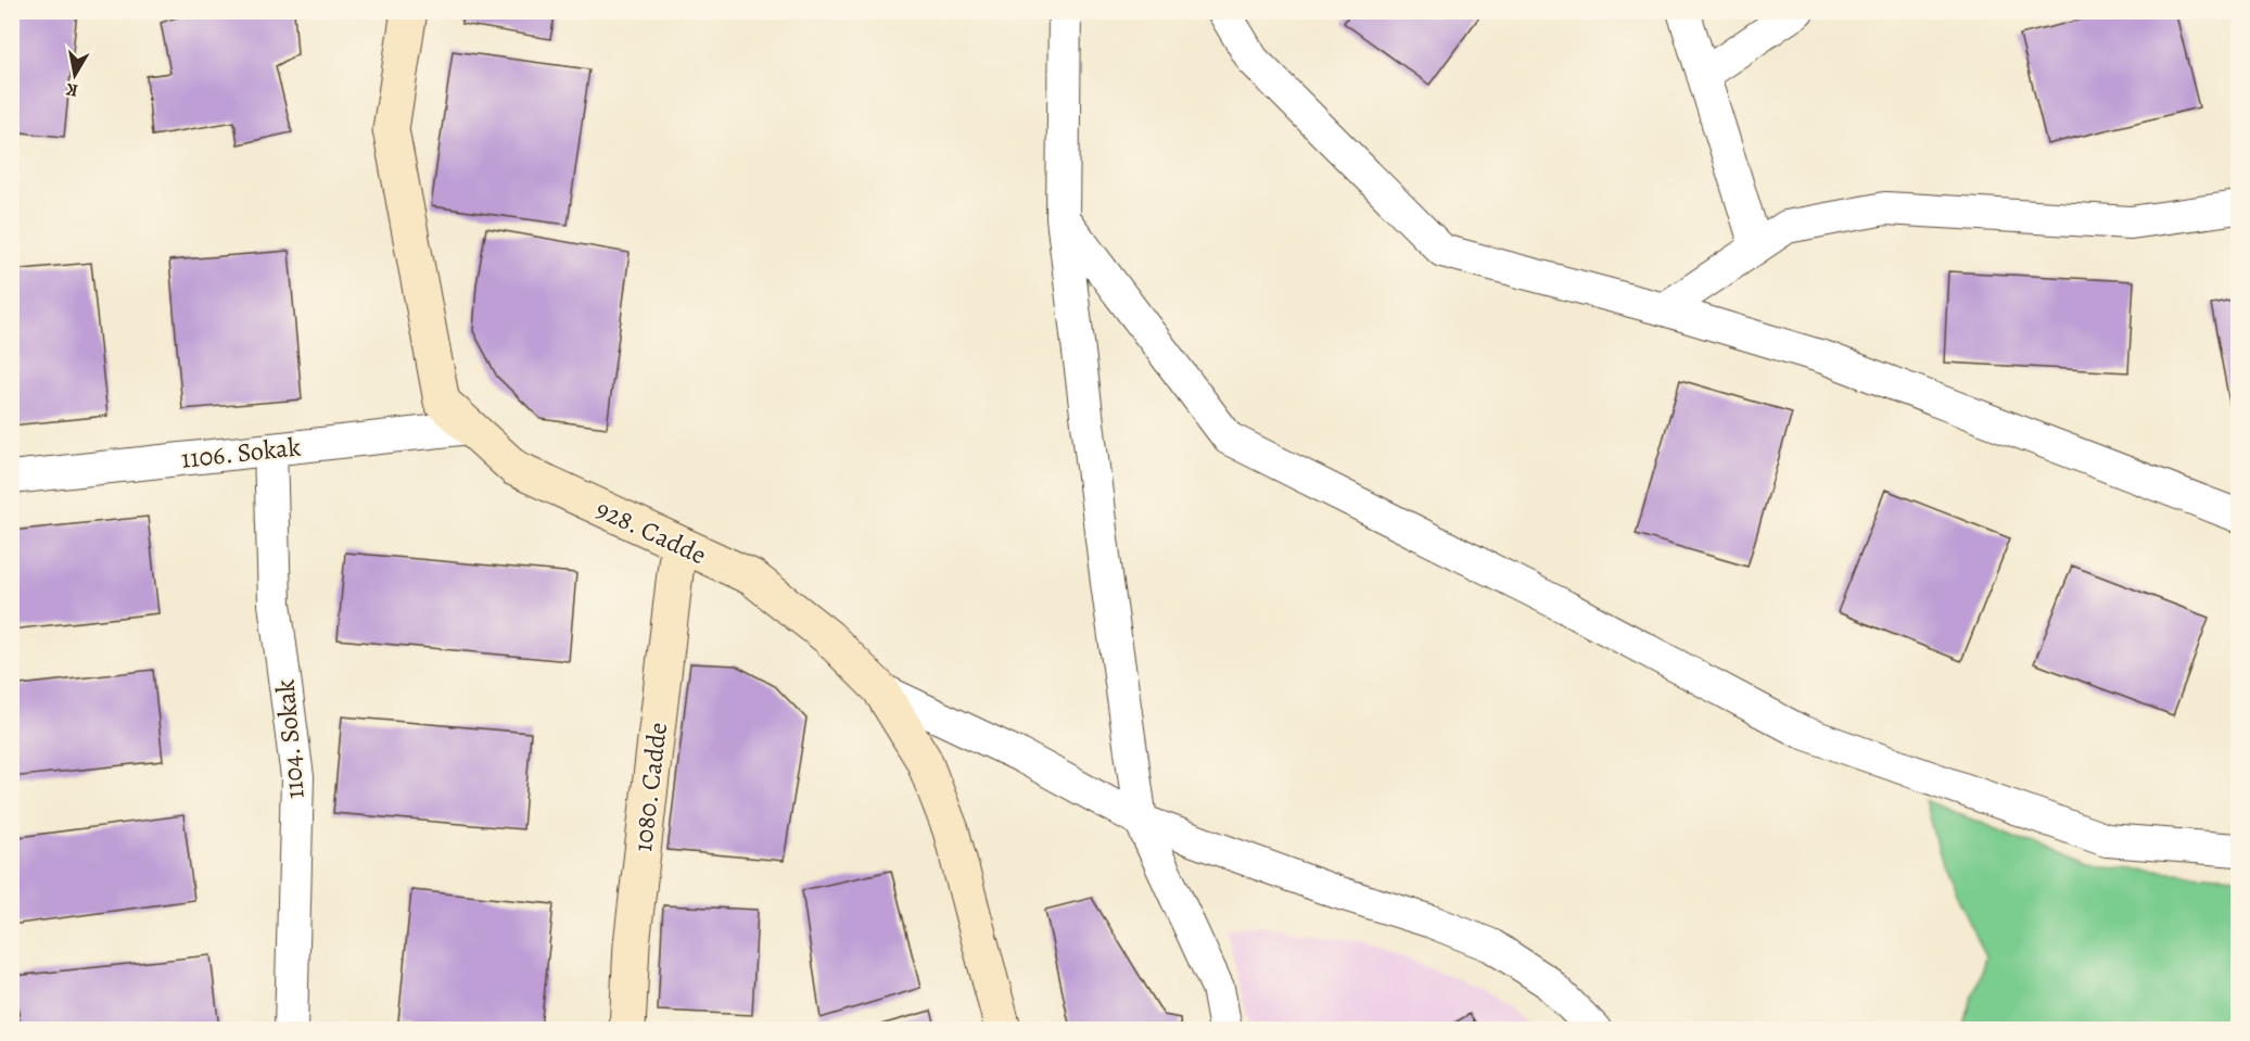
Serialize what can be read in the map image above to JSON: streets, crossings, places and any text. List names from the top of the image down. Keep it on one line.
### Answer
{"streets":{"street":["1106. Sokak","928. Cadde","1104. Sokak","1080. Cadde"]},"crossings":[["1106. Sokak","928. Cadde"],["1106. Sokak","1104. Sokak"],["928. Cadde","1080. Cadde"]],"north":"bottom"}
